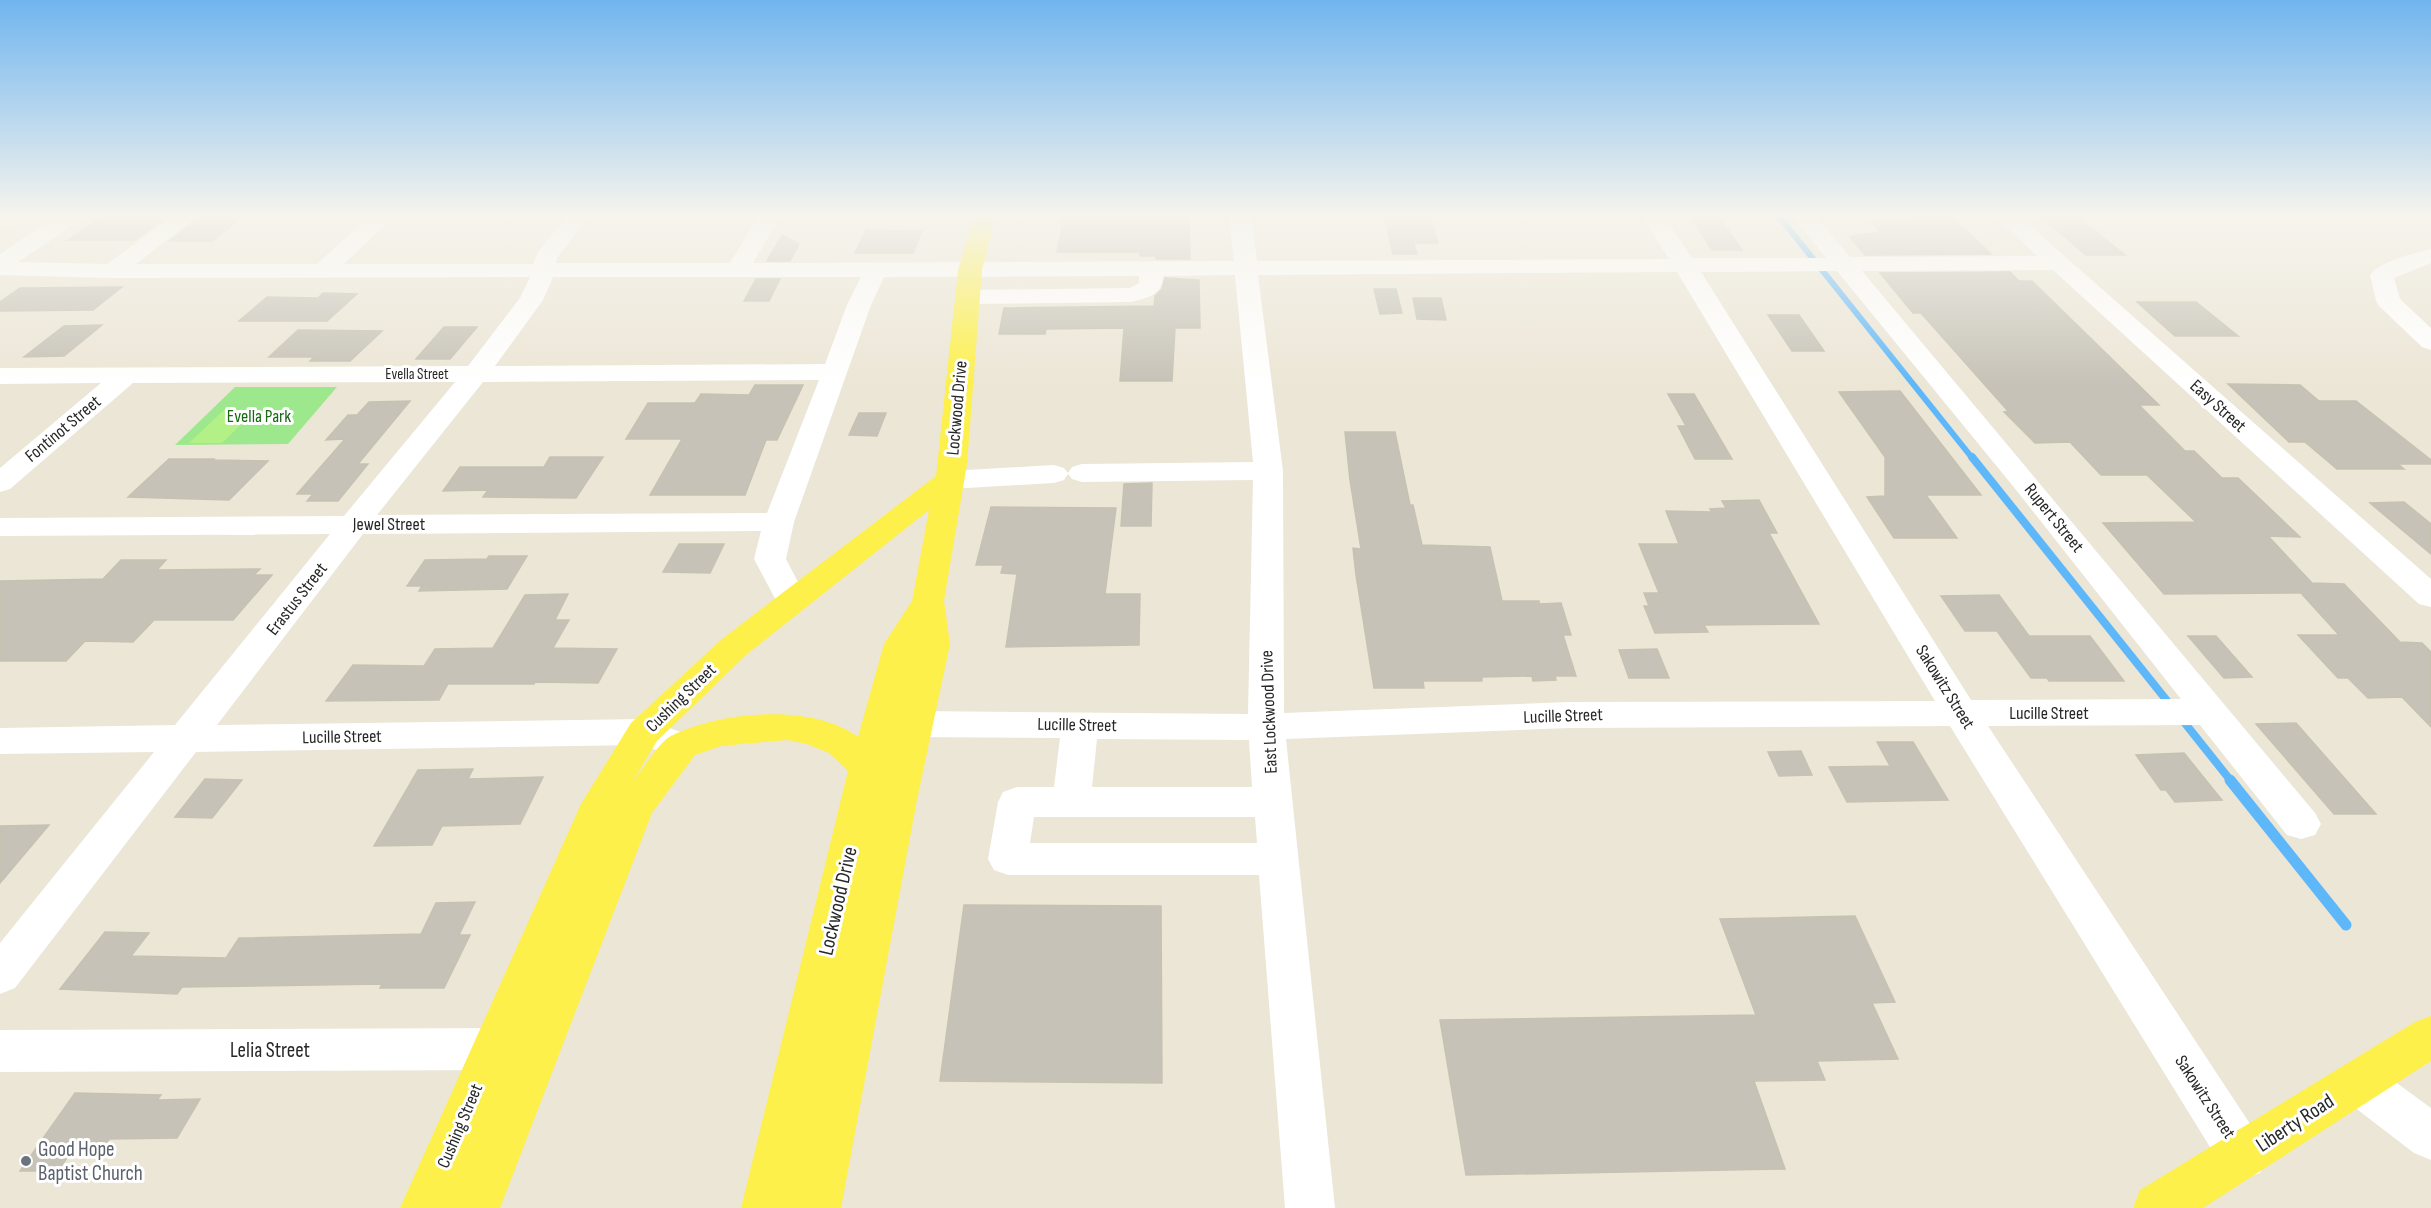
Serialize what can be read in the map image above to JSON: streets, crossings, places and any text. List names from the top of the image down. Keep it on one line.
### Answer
{"streets":{"main road":["Lockwood Drive","Cushing Street","Liberty Road"],"street":["Evella Street","Easy Street","Fontinot Street","Rupert Street","Jewel Street","Erastus Street","Sakowitz Street","East Lockwood Drive","Lucille Street","Lelia Street"]},"crossings":[["Evella Street","Fontinot Street"],["Evella Street","Erastus Street"],["Lockwood Drive","Cushing Street"],["Lockwood Drive","Lucille Street"],["Rupert Street","Lucille Street"],["Jewel Street","Erastus Street"],["Erastus Street","Lucille Street"],["Sakowitz Street","Lucille Street"],["Sakowitz Street","Liberty Road"],["Cushing Street","Lucille Street"],["Cushing Street","Lelia Street"],["East Lockwood Drive","Lucille Street"]],"parks":["Evella Park"],"places":["Good Hope Baptist Church"]}
